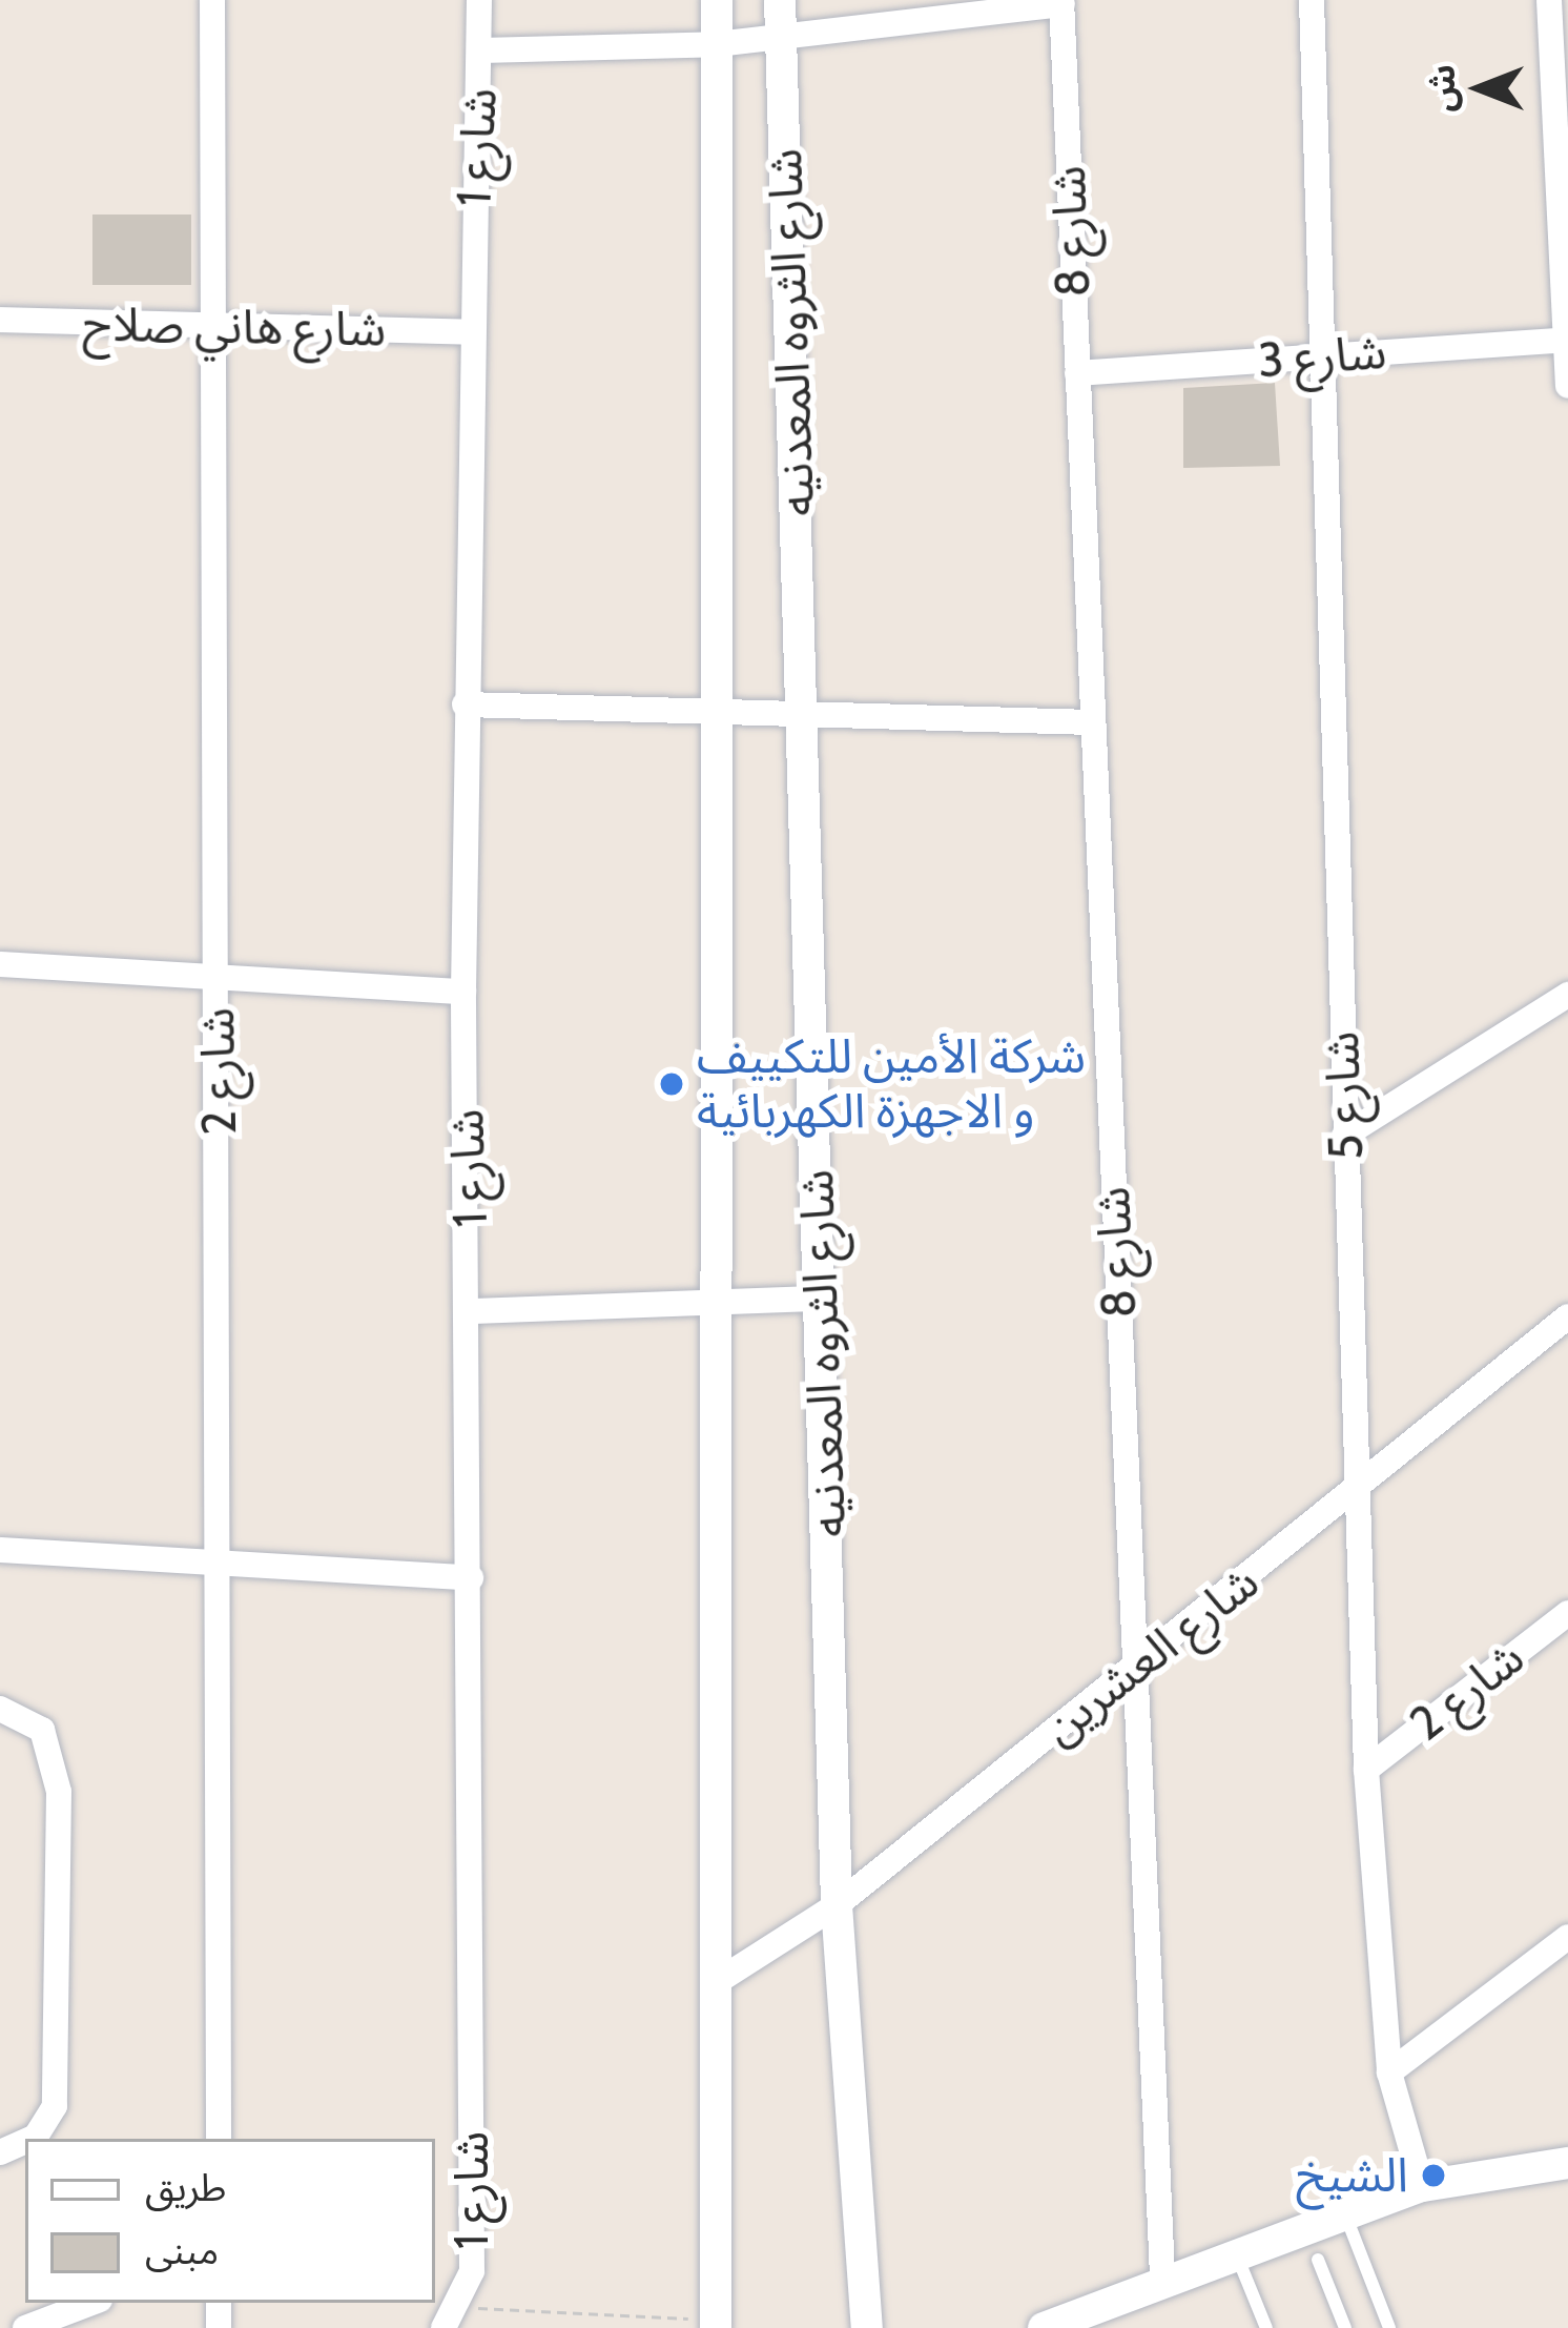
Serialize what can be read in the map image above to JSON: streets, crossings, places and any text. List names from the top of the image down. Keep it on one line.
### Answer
{"streets":{"street":["شارع 1","شارع 8","شارع هاني صلاح","شارع الثروه المعدنيه","شارع 3","شارع 2","شارع 5","شارع العشرين"]},"crossings":[["شارع 1","شارع هاني صلاح"],["شارع 8","شارع 3"],["شارع 8","شارع العشرين"],["شارع هاني صلاح","شارع 2"],["شارع الثروه المعدنيه","شارع العشرين"],["شارع 3","شارع 5"],["شارع 2","شارع 5"],["شارع 5","شارع العشرين"]],"places":["شركة الأمين للتكييف و الاجهزة الكهربائية","الشيخ"],"legend":["طريق","مبنى"],"north":"left"}
